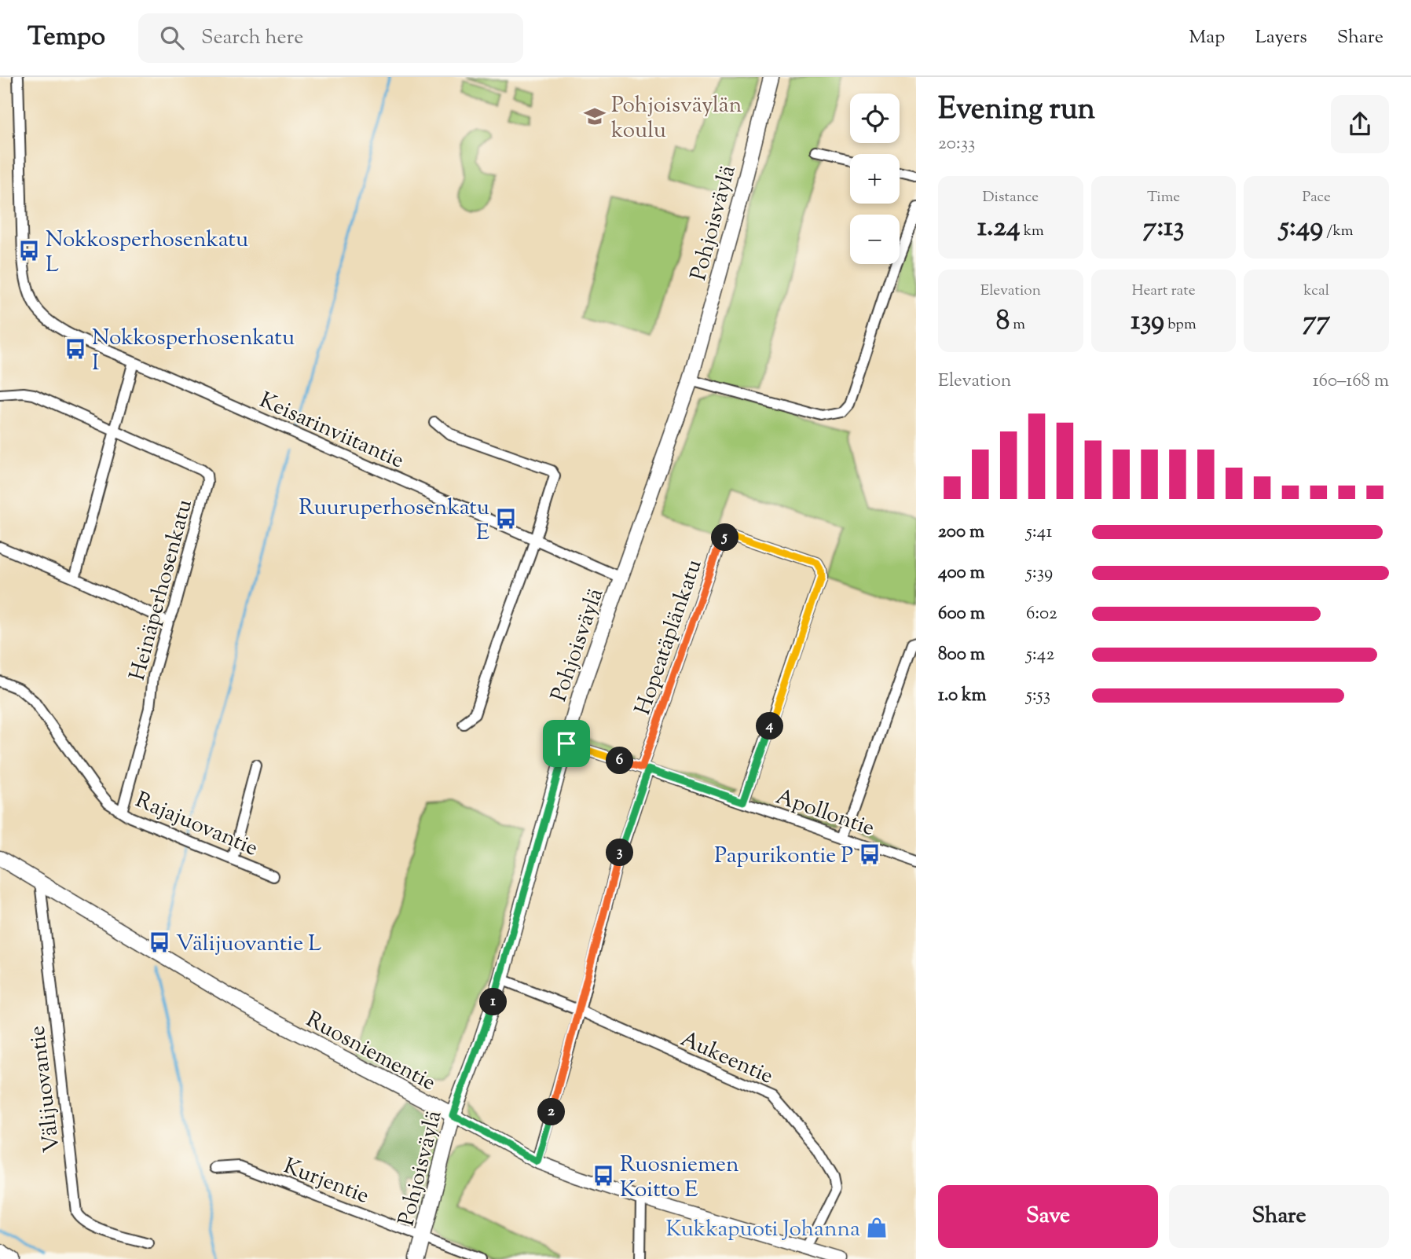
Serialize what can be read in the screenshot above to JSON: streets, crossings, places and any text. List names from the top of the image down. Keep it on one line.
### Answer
{"streets":{"main road":["Pohjoisväylä","Ruosniementie"],"street":["Keisarinviitantie","Heinäperhosenkatu","Hopeatäplänkatu","Apollontie","Rajajuovantie","Aukeentie","Välijuovantie","Kurjentie"]},"crossings":[["Pohjoisväylä","Keisarinviitantie"],["Pohjoisväylä","Apollontie"],["Pohjoisväylä","Ruosniementie"],["Pohjoisväylä","Aukeentie"],["Pohjoisväylä","Kurjentie"],["Heinäperhosenkatu","Rajajuovantie"],["Hopeatäplänkatu","Apollontie"],["Ruosniementie","Aukeentie"],["Ruosniementie","Välijuovantie"]],"places":{"school or university":["Pohjoisväylän koulu"],"bus stop":["Nokkosperhosenkatu L","Nokkosperhosenkatu I","Ruuruperhosenkatu E","Papurikontie P","Välijuovantie L","Ruosniemen Koitto E"],"shop":["Kukkapuoti Johanna"]},"page":{"header":"Tempo","search":"Search here","nav":["Map","Layers","Share"],"heading":["Evening run","20:33"],"map_buttons":["+","−"],"stats":[["Distance","1.24 km"],["Time","7:13"],["Pace","5:49 /km"],["Elevation","8 m"],["Heart rate","139 bpm"],["kcal","77"]],"chart":["Elevation","160–168 m"],"list":[{"name":"200 m","note":"5:41"},{"name":"400 m","note":"5:39"},{"name":"600 m","note":"6:02"},{"name":"800 m","note":"5:42"},{"name":"1.0 km","note":"5:53"}],"pins":["5","4","6","3","1","2"],"buttons":["Save","Share"]}}
